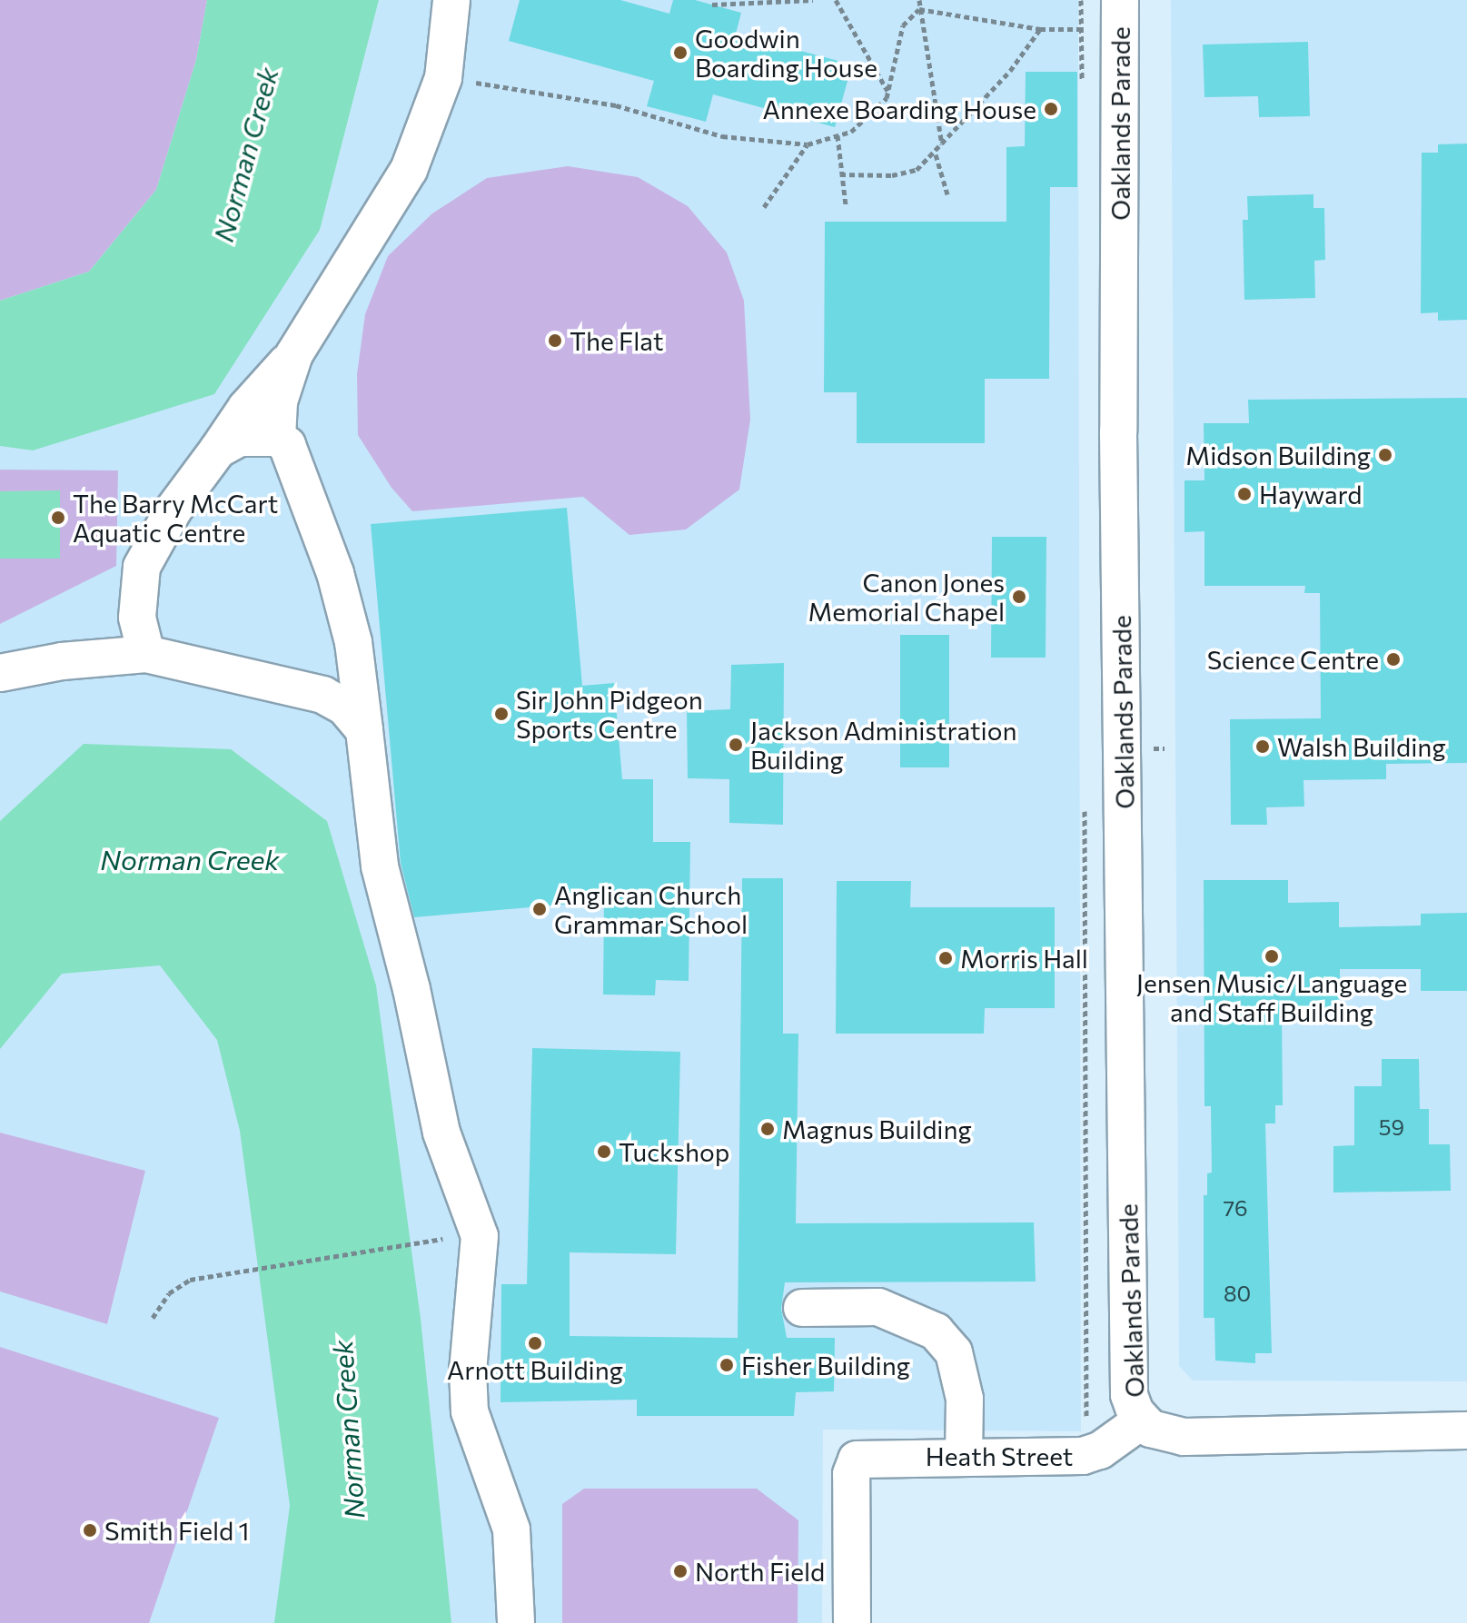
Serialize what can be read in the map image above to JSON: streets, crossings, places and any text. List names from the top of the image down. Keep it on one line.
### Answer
{"streets":{"street":["Oaklands Parade","Heath Street"]},"crossings":[["Oaklands Parade","Heath Street"]],"water":["Norman Creek"],"places":["Goodwin Boarding House","Annexe Boarding House","The Flat","Midson Building","Hayward","The Barry McCart Aquatic Centre","Canon Jones Memorial Chapel","Science Centre","Sir John Pidgeon Sports Centre","Jackson Administration Building","Walsh Building","Anglican Church Grammar School","Jensen Music/Language and Staff Building","Morris Hall","Magnus Building","Tuckshop","Arnott Building","Fisher Building","Smith Field 1","North Field"],"house_numbers":["59","76","80"]}
